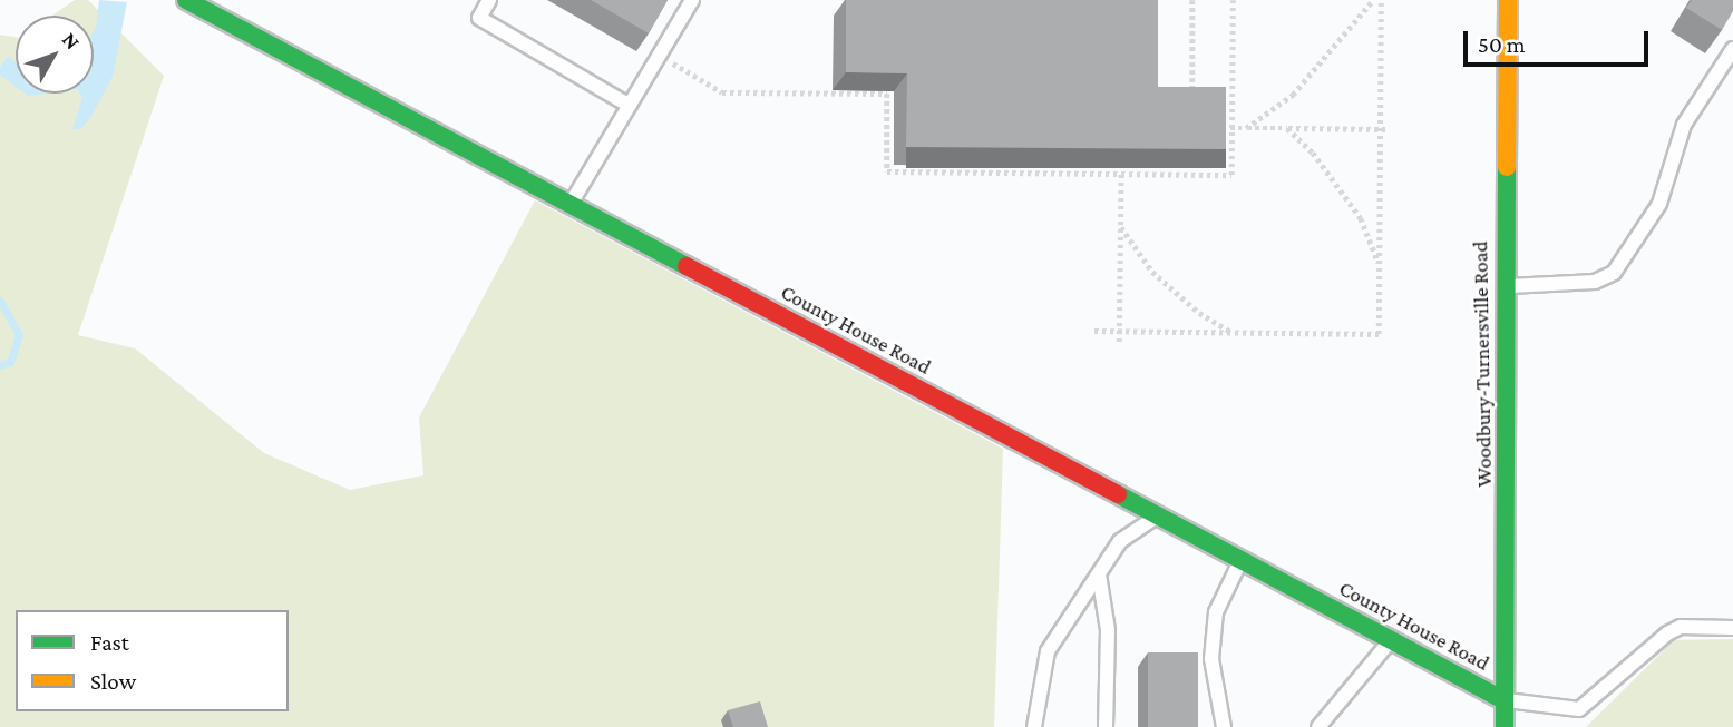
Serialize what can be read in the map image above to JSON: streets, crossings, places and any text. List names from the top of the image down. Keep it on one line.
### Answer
{"streets":{"street":["County House Road","Woodbury-Turnersville Road"]},"crossings":[["County House Road","Woodbury-Turnersville Road"]],"legend":["Fast","Slow"],"scale_bar":"50 m","north":"top right"}
